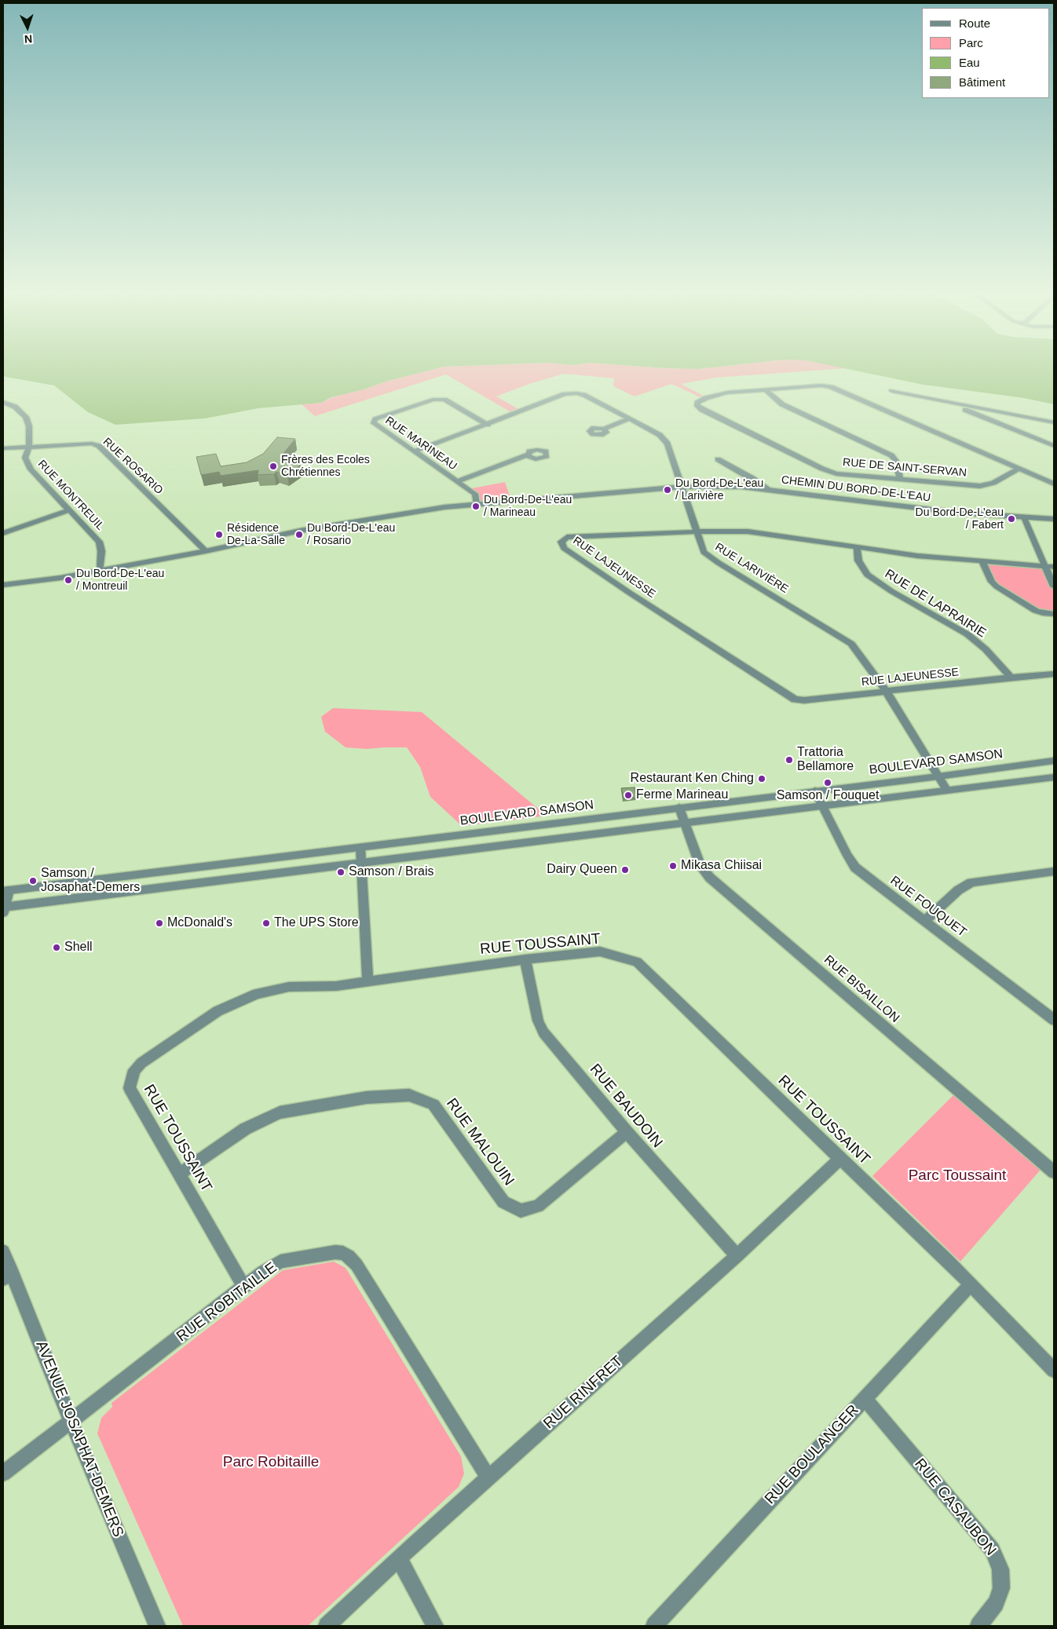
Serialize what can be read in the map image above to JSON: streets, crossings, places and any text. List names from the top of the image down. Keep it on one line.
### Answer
{"streets":{"street":["RUE MARINEAU","RUE ROSARIO","RUE DE SAINT-SERVAN","CHEMIN DU BORD-DE-L'EAU","RUE MONTREUIL","RUE LAJEUNESSE","RUE LARIVIÈRE","RUE DE LAPRAIRIE","BOULEVARD SAMSON","RUE FOUQUET","RUE TOUSSAINT","RUE BISAILLON","RUE BAUDOIN","RUE MALOUIN","RUE ROBITAILLE","RUE RINFRET","AVENUE JOSAPHAT-DEMERS","RUE BOULANGER","RUE CASAUBON"]},"crossings":[["RUE MARINEAU","CHEMIN DU BORD-DE-L'EAU"],["RUE MARINEAU","RUE LARIVIÈRE"],["RUE ROSARIO","CHEMIN DU BORD-DE-L'EAU"],["RUE ROSARIO","RUE MONTREUIL"],["CHEMIN DU BORD-DE-L'EAU","RUE MONTREUIL"],["CHEMIN DU BORD-DE-L'EAU","RUE LARIVIÈRE"],["RUE LAJEUNESSE","RUE LARIVIÈRE"],["RUE LAJEUNESSE","RUE DE LAPRAIRIE"],["RUE LARIVIÈRE","BOULEVARD SAMSON"],["BOULEVARD SAMSON","RUE FOUQUET"],["BOULEVARD SAMSON","RUE BISAILLON"],["RUE TOUSSAINT","RUE BAUDOIN"],["RUE TOUSSAINT","RUE MALOUIN"],["RUE TOUSSAINT","RUE ROBITAILLE"],["RUE TOUSSAINT","RUE RINFRET"],["RUE TOUSSAINT","RUE BOULANGER"],["RUE BAUDOIN","RUE MALOUIN"],["RUE BAUDOIN","RUE RINFRET"],["RUE ROBITAILLE","RUE RINFRET"],["RUE ROBITAILLE","AVENUE JOSAPHAT-DEMERS"],["RUE BOULANGER","RUE CASAUBON"]],"parks":["Parc Toussaint","Parc Robitaille"],"places":["Frères des Ecoles Chrétiennes","Du Bord-De-L'eau / Larivière","Du Bord-De-L'eau / Marineau","Du Bord-De-L'eau / Fabert","Résidence De-La-Salle","Du Bord-De-L'eau / Rosario","Du Bord-De-L'eau / Montreuil","Trattoria Bellamore","Restaurant Ken Ching","Samson / Fouquet","Ferme Marineau","Mikasa Chiisai","Dairy Queen","Samson / Brais","Samson / Josaphat-Demers","McDonald's","The UPS Store","Shell"],"legend":["Route","Parc","Eau","Bâtiment"],"north":"bottom"}
